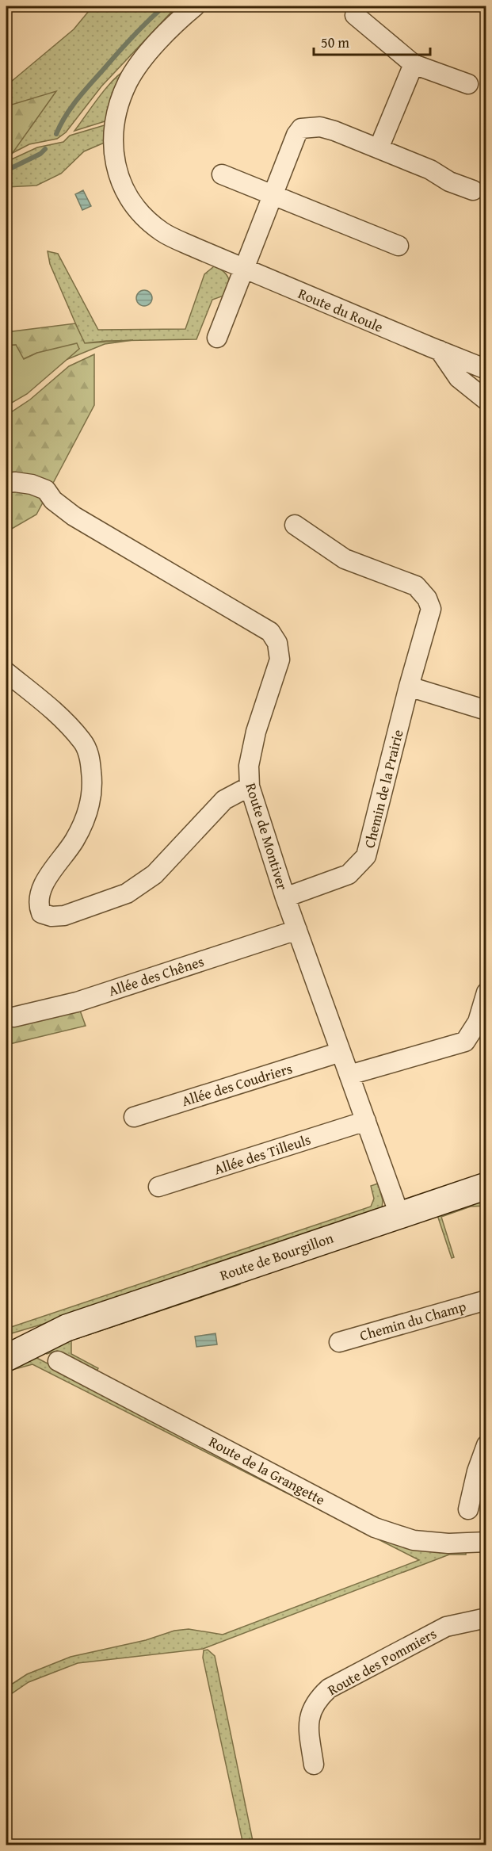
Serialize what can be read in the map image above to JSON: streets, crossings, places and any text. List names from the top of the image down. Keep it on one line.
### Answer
{"streets":{"main road":["Route de Bourgillon"],"street":["Route du Roule","Chemin de la Prairie","Route de Montiver","Allée des Chênes","Allée des Coudriers","Allée des Tilleuls","Chemin du Champ","Route de la Grangette","Route des Pommiers"]},"crossings":[["Chemin de la Prairie","Route de Montiver"],["Route de Montiver","Allée des Chênes"],["Route de Montiver","Allée des Coudriers"],["Route de Montiver","Allée des Tilleuls"],["Route de Montiver","Route de Bourgillon"]],"scale_bar":"50 m"}
